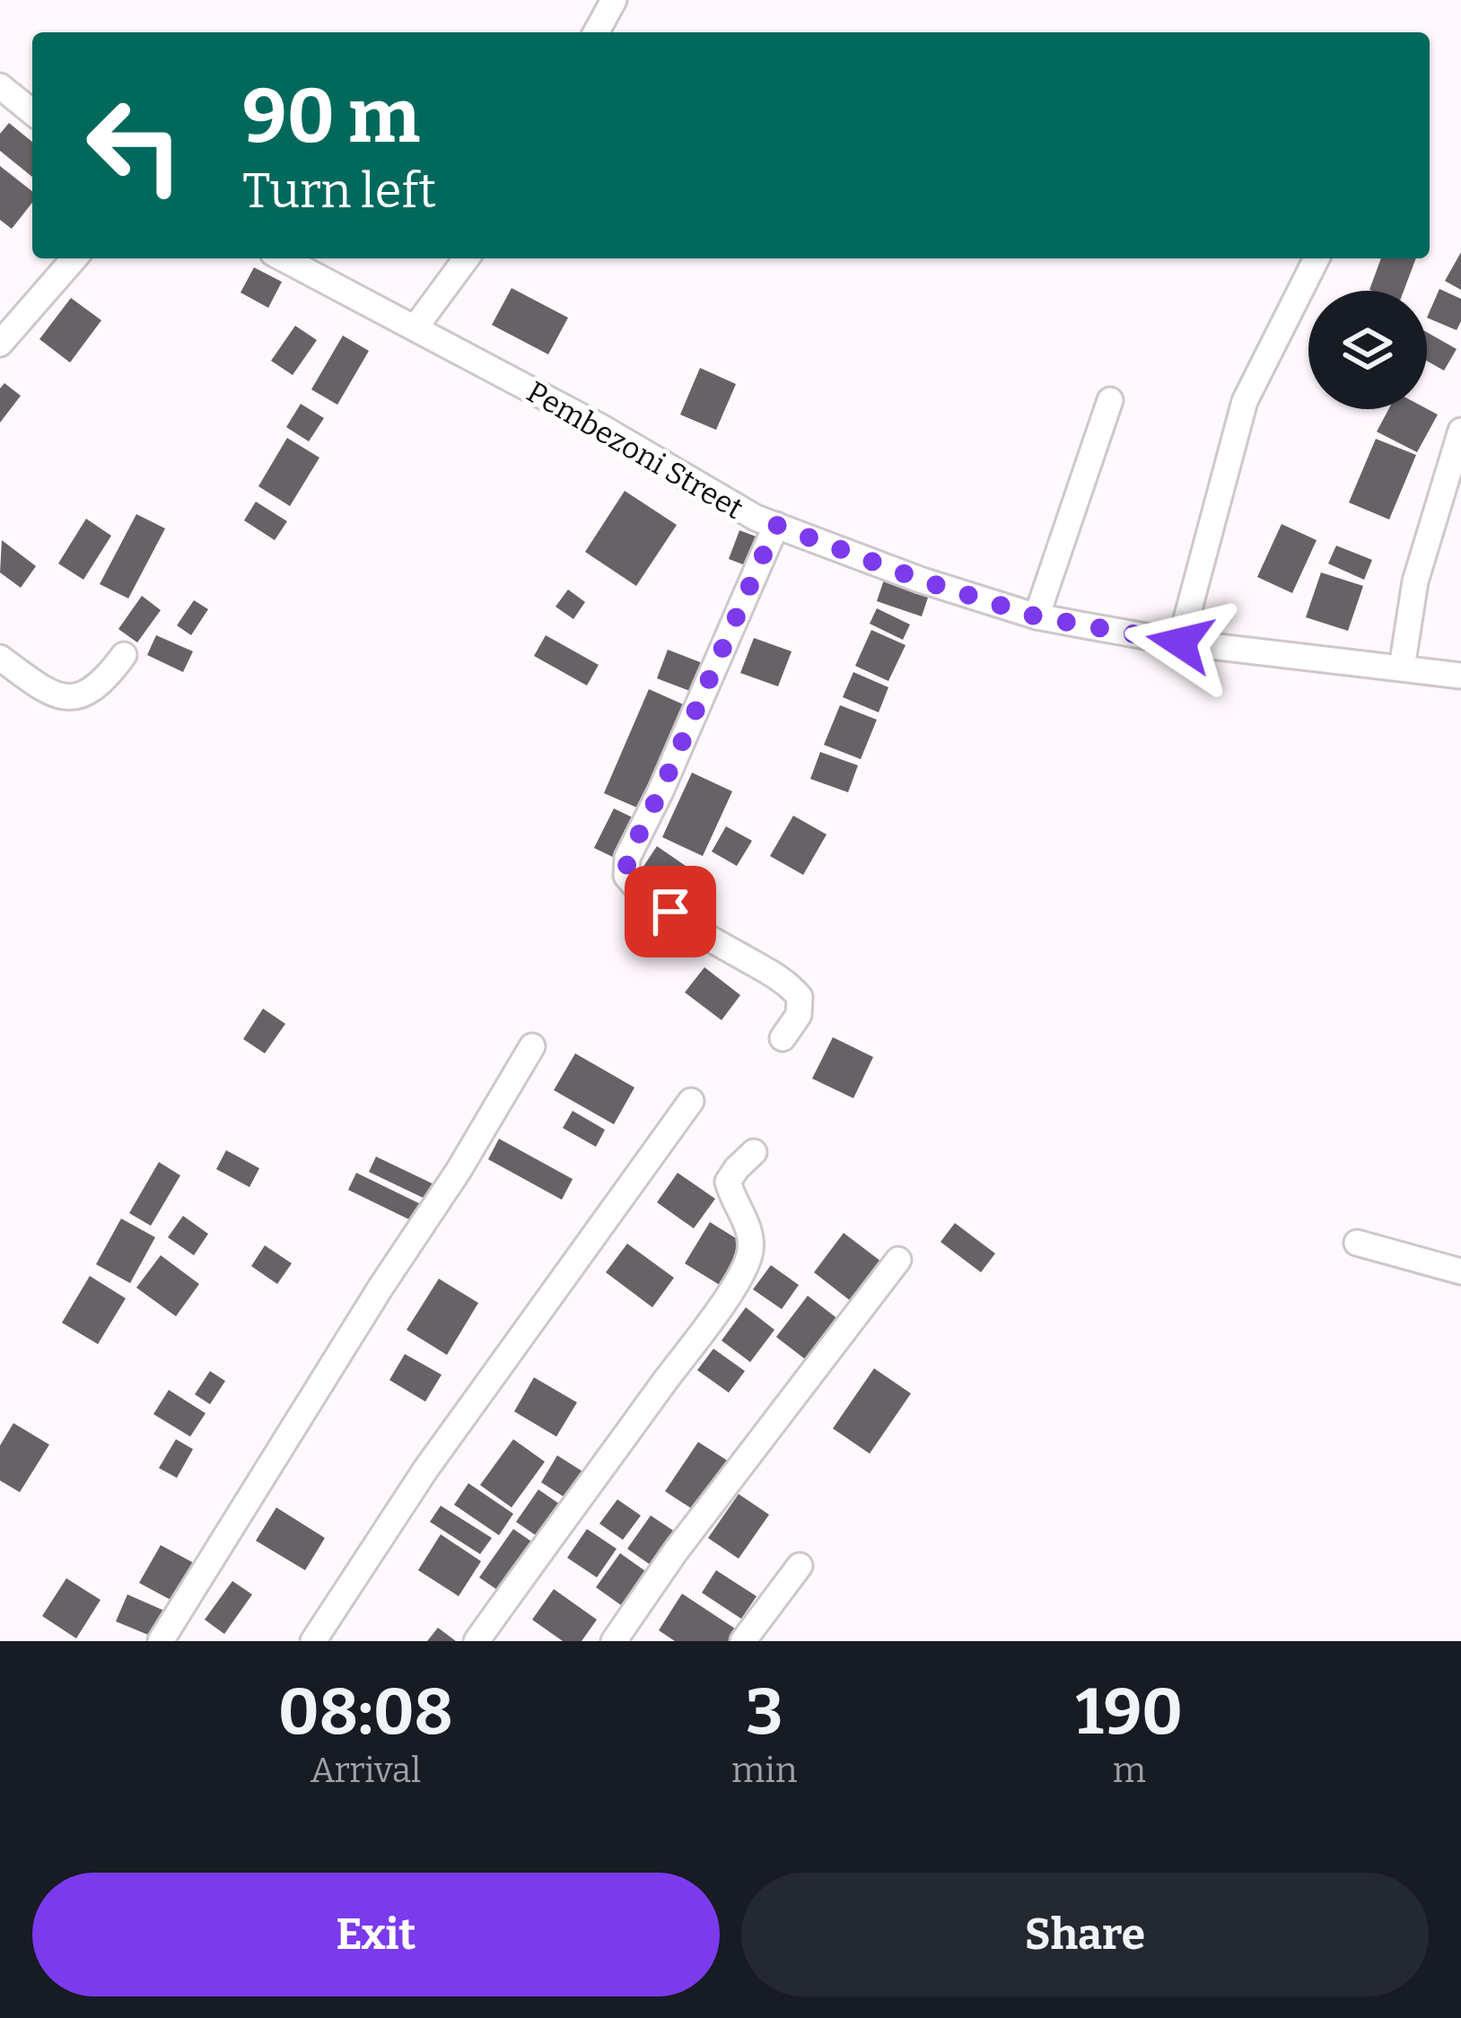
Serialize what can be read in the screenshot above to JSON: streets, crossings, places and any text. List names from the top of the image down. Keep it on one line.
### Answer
{"streets":{"street":["Pembezoni Street"]},"page":{"turn":["90 m","Turn left"],"eta":["08:08","Arrival","3","min","190","m"],"buttons":["Exit","Share"]}}
